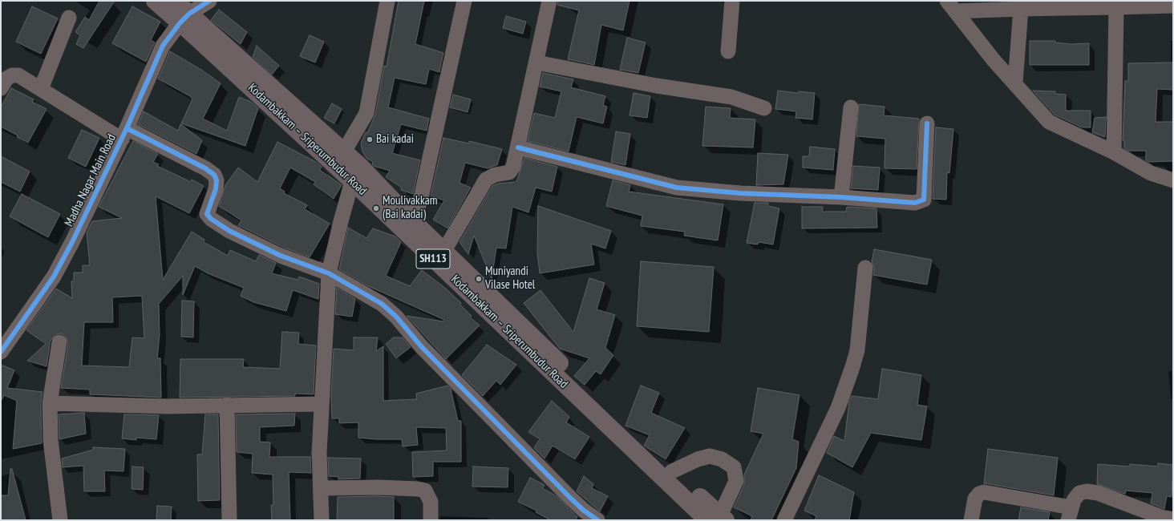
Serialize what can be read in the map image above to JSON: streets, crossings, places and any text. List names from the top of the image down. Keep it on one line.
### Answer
{"streets":{"main road":["Kodambakkam – Sriperumbudur Road","SH113"],"street":["Madha Nagar Main Road"]},"crossings":[["Kodambakkam – Sriperumbudur Road","Madha Nagar Main Road"]],"places":["Bai kadai","Moulivakkam (Bai kadai)","Muniyandi Vilase Hotel"]}
